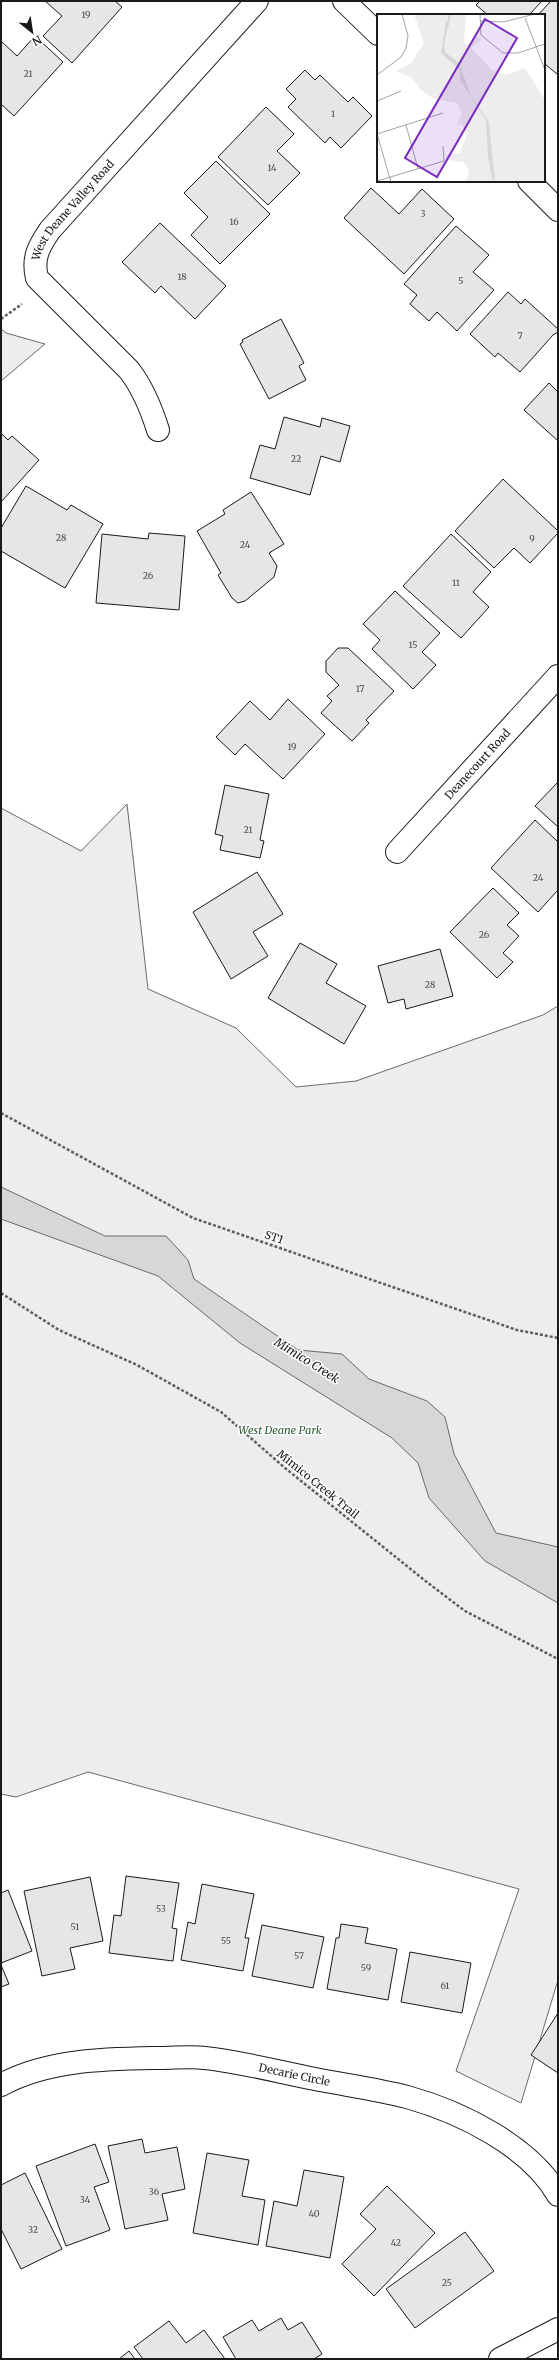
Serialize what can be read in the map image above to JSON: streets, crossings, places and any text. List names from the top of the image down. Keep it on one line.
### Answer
{"streets":{"street":["West Deane Valley Road","Deanecourt Road","Decarie Circle"],"path":["ST1","Mimico Creek Trail"]},"water":["Mimico Creek"],"parks":["West Deane Park"],"house_numbers":["19","21","1","14","3","16","18","5","7","22","28","9","24","26","11","15","17","19","21","24","26","28","53","51","55","57","59","61","36","34","40","32","42","25"],"north":"bottom right"}
